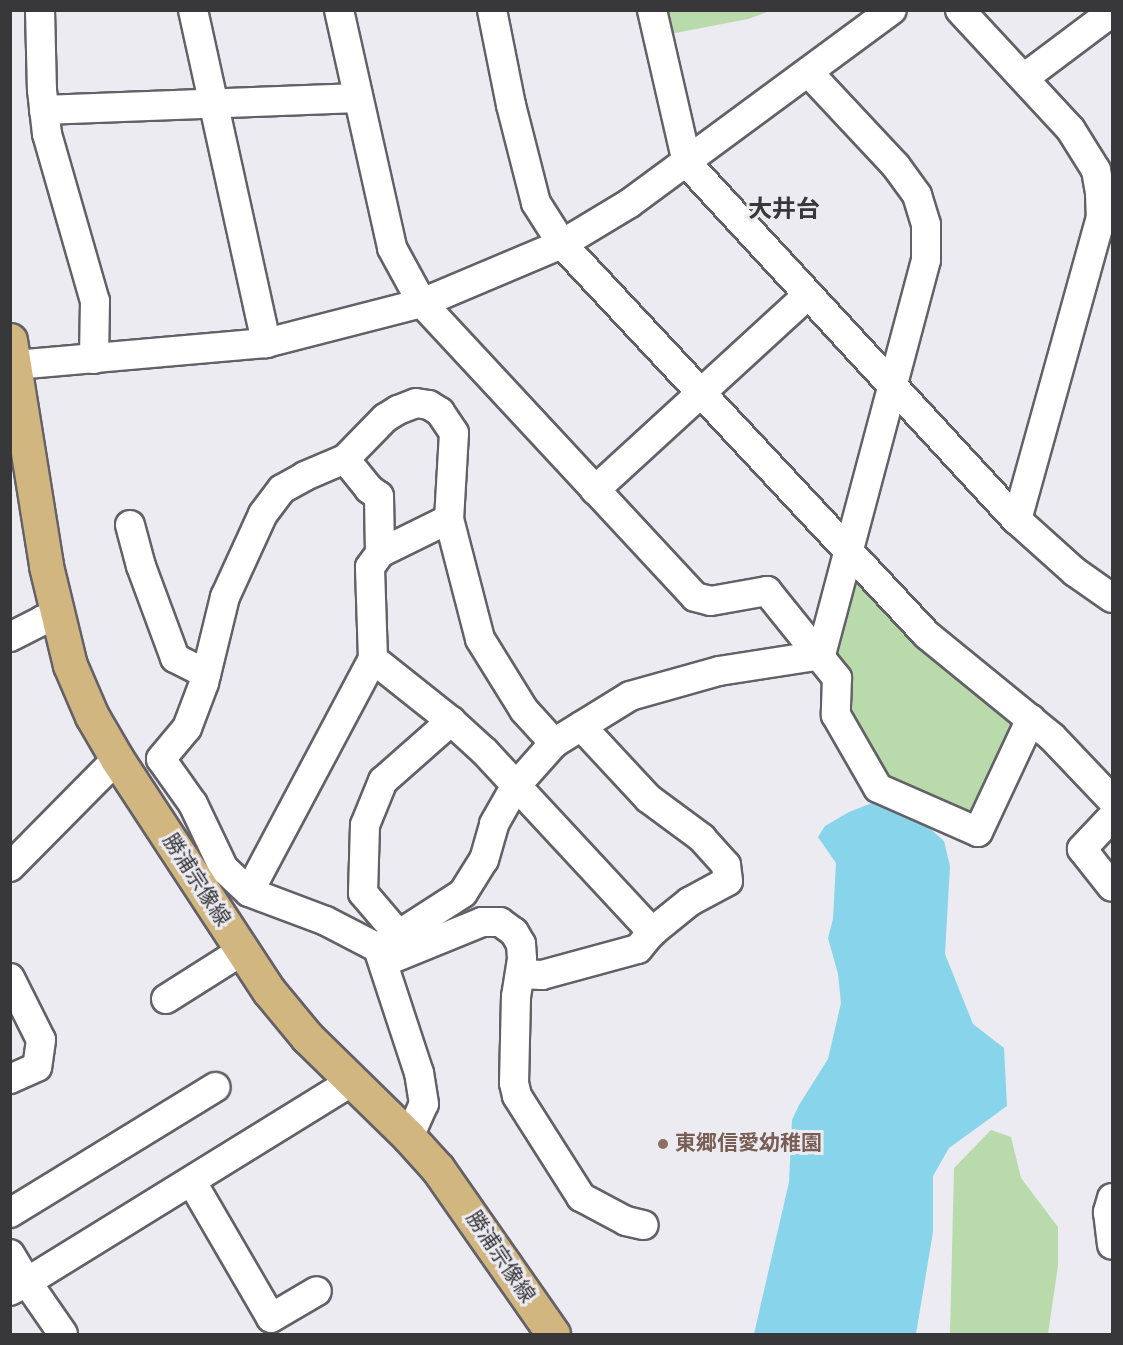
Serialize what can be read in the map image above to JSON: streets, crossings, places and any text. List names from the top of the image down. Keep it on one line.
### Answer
{"streets":{"main road":["勝浦宗像線"]},"districts":["大井台"],"places":["東郷信愛幼稚園"]}
